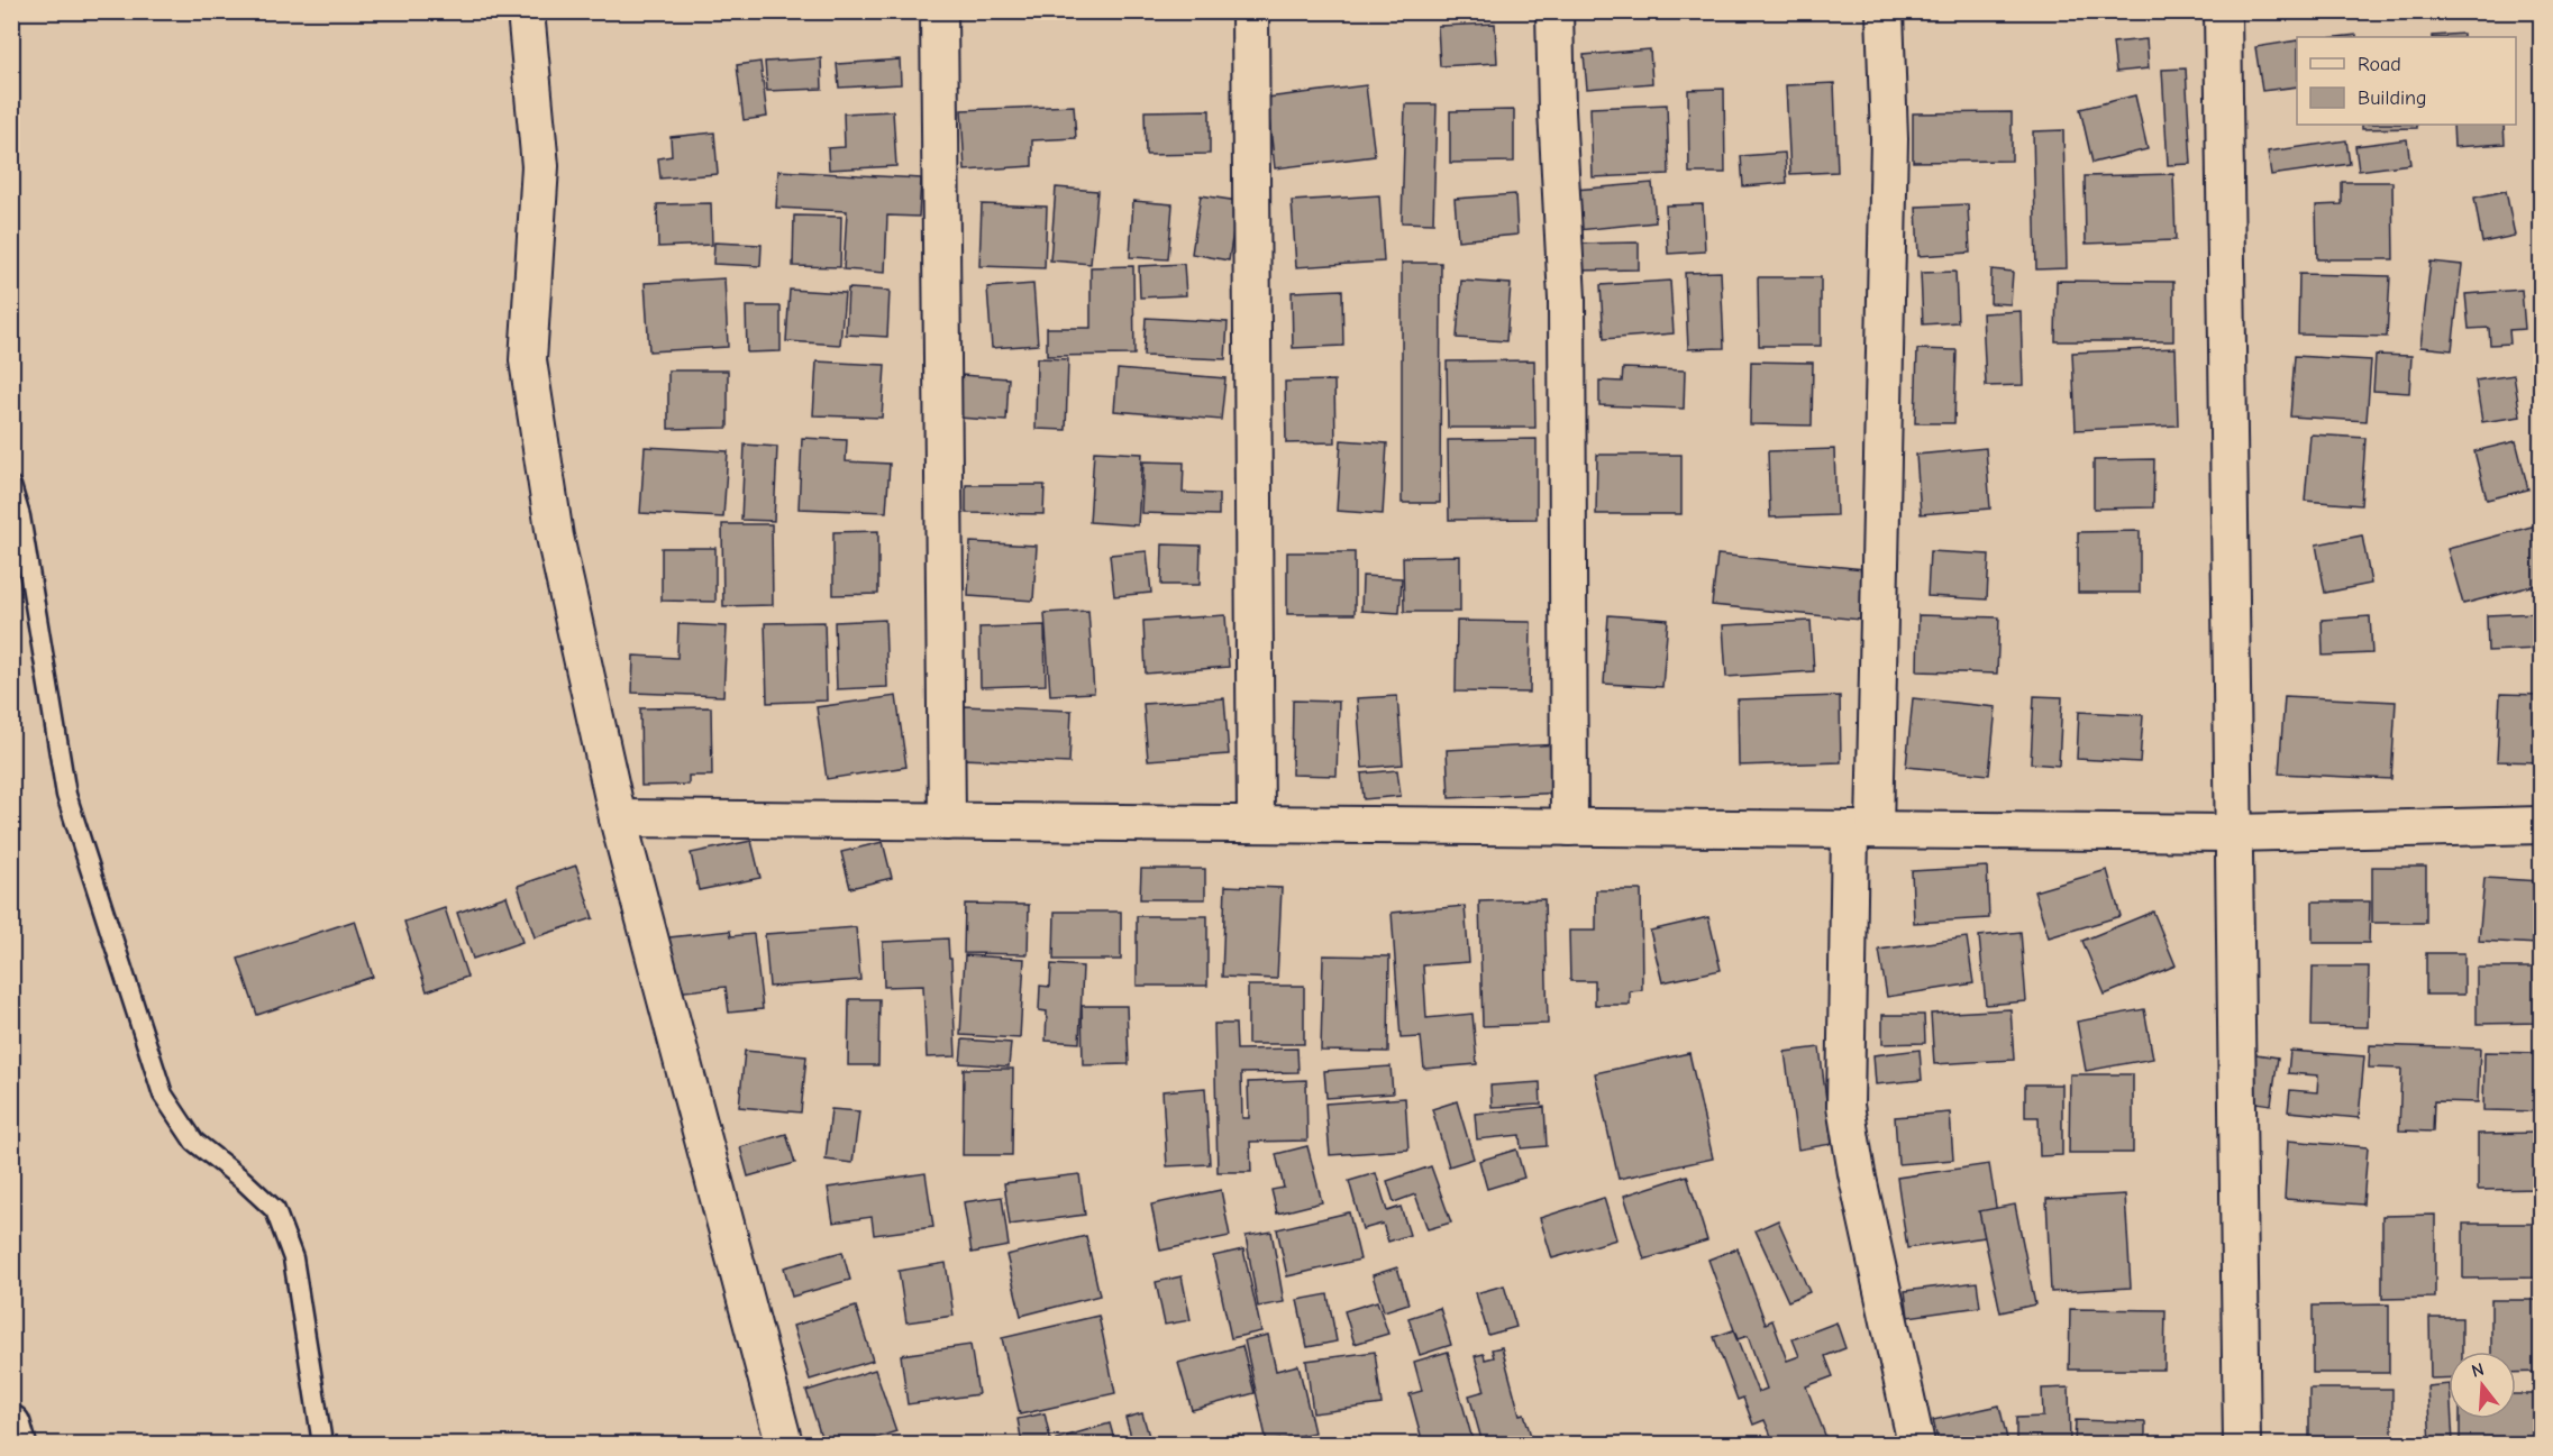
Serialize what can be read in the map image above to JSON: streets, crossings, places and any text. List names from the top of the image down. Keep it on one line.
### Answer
{"legend":["Road","Building"],"north":"top"}
